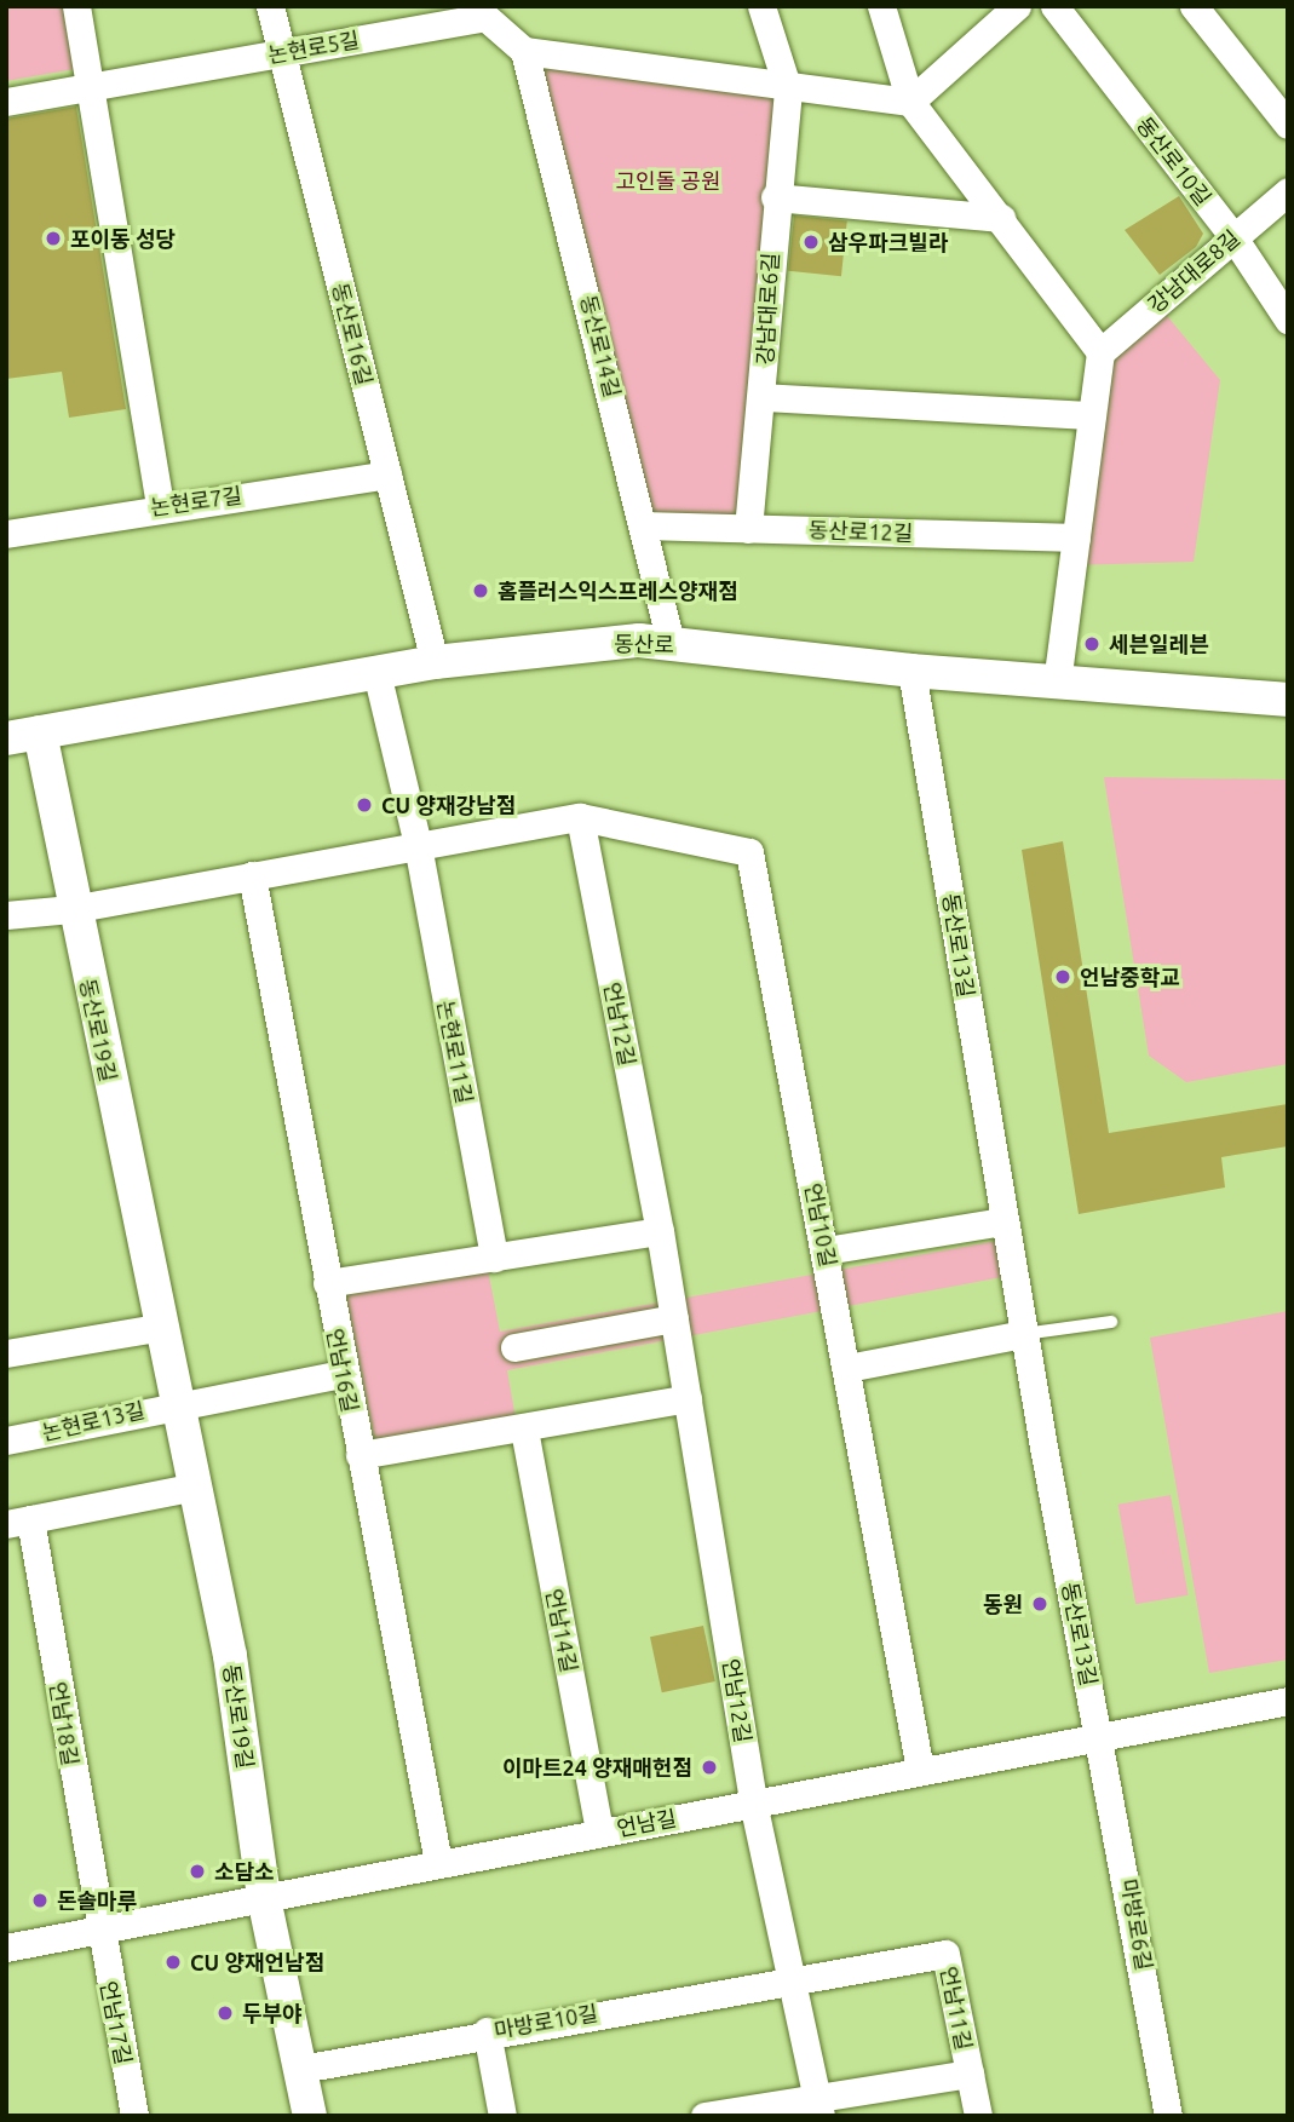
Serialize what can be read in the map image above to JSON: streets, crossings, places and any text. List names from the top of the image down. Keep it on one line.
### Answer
{"streets":{"street":["논현로5길","동산로10길","강남대로8길","강남대로6길","동산로16길","동산로14길","논현로7길","동산로12길","동산로","동산로13길","언남12길","동산로19길","논현로11길","언남10길","언남16길","논현로13길","언남14길","언남18길","언남길","마방로6길","언남11길","마방로10길","언남17길"]},"crossings":[["논현로5길","동산로16길"],["논현로5길","동산로14길"],["동산로10길","강남대로8길"],["강남대로6길","동산로12길"],["동산로16길","논현로7길"],["동산로16길","동산로"],["동산로14길","동산로12길"],["동산로14길","동산로"],["동산로","동산로13길"],["동산로","동산로19길"],["동산로","논현로11길"],["동산로13길","언남길"],["동산로13길","마방로6길"],["언남12길","언남10길"],["언남12길","언남길"],["동산로19길","논현로13길"],["동산로19길","언남길"],["언남10길","언남길"],["언남16길","언남길"],["언남14길","언남길"],["언남18길","언남길"],["언남18길","언남17길"],["언남길","마방로6길"],["언남길","언남17길"],["언남11길","마방로10길"]],"parks":["고인돌 공원"],"places":["포이동 성당","삼우파크빌라","홈플러스익스프레스양재점","세븐일레븐","CU 양재강남점","언남중학교","동원","이마트24 양재매헌점","소담소","돈솔마루","CU 양재언남점","두부야"]}
